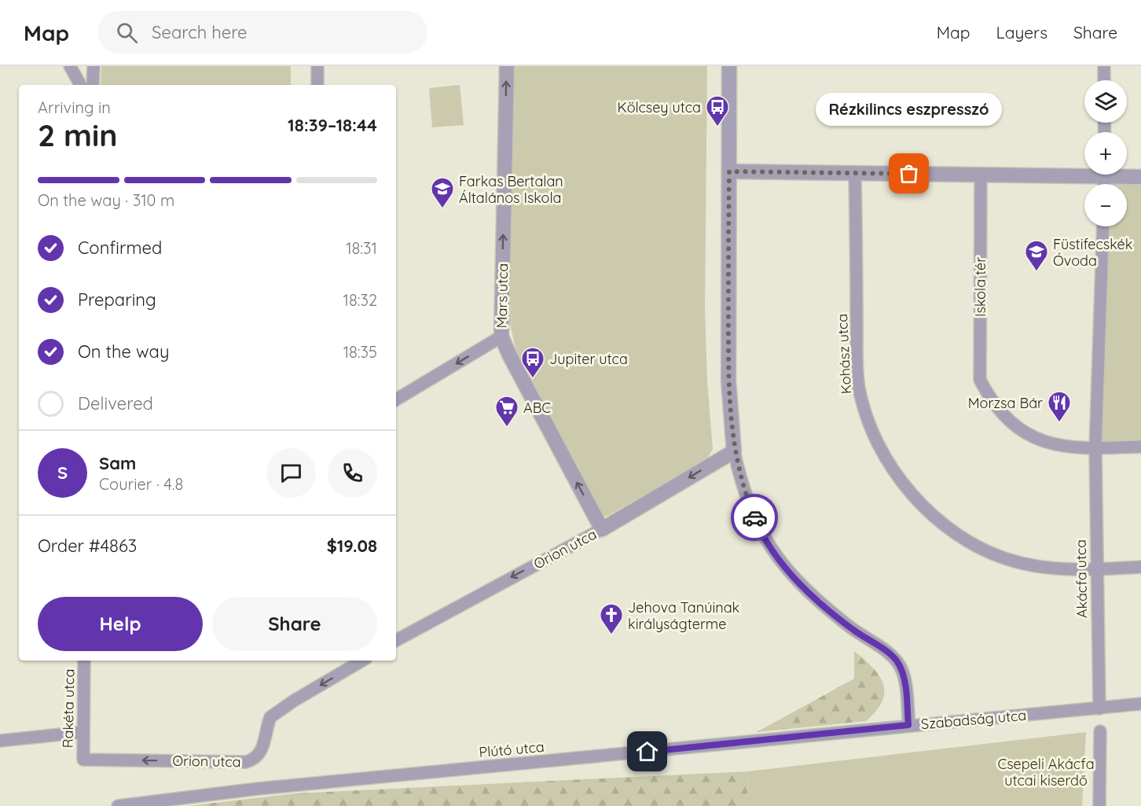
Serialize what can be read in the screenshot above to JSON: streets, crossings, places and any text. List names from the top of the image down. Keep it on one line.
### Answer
{"streets":{"street":["Iskola tér","Mars utca","Kohász utca","Orion utca","Akácfa utca","Rakéta utca","Szabadság utca","Plútó utca"]},"crossings":[["Iskola tér","Akácfa utca"],["Mars utca","Orion utca"],["Kohász utca","Akácfa utca"],["Orion utca","Rakéta utca"],["Orion utca","Szabadság utca"],["Akácfa utca","Szabadság utca"],["Szabadság utca","Plútó utca"]],"one_way":["Mars utca","Orion utca"],"parks":["Csepeli Akácfa utcai kiserdő"],"places":{"bus stop":["Kölcsey utca","Jupiter utca"],"other":["Rézkilincs eszpresszó"],"school or university":["Farkas Bertalan Általános Iskola","Füstifecskék Óvoda"],"restaurant":["Morzsa Bár"],"supermarket":["ABC"],"church":["Jehova Tanúinak királyságterme"]},"page":{"header":"Map","search":"Search here","nav":["Map","Layers","Share"],"map_buttons":["+","−"],"heading":["2 min","Arriving in","18:39–18:44"],"panel":["Sam","Courier · 4.8","Order #4863","$19.08"],"bubble":"Rézkilincs eszpresszó","bar":"On the way · 310 m","list":[["Confirmed","18:31"],["Preparing","18:32"],["On the way","18:35"],"Delivered"],"round":"S","buttons":["Help","Share"]}}
